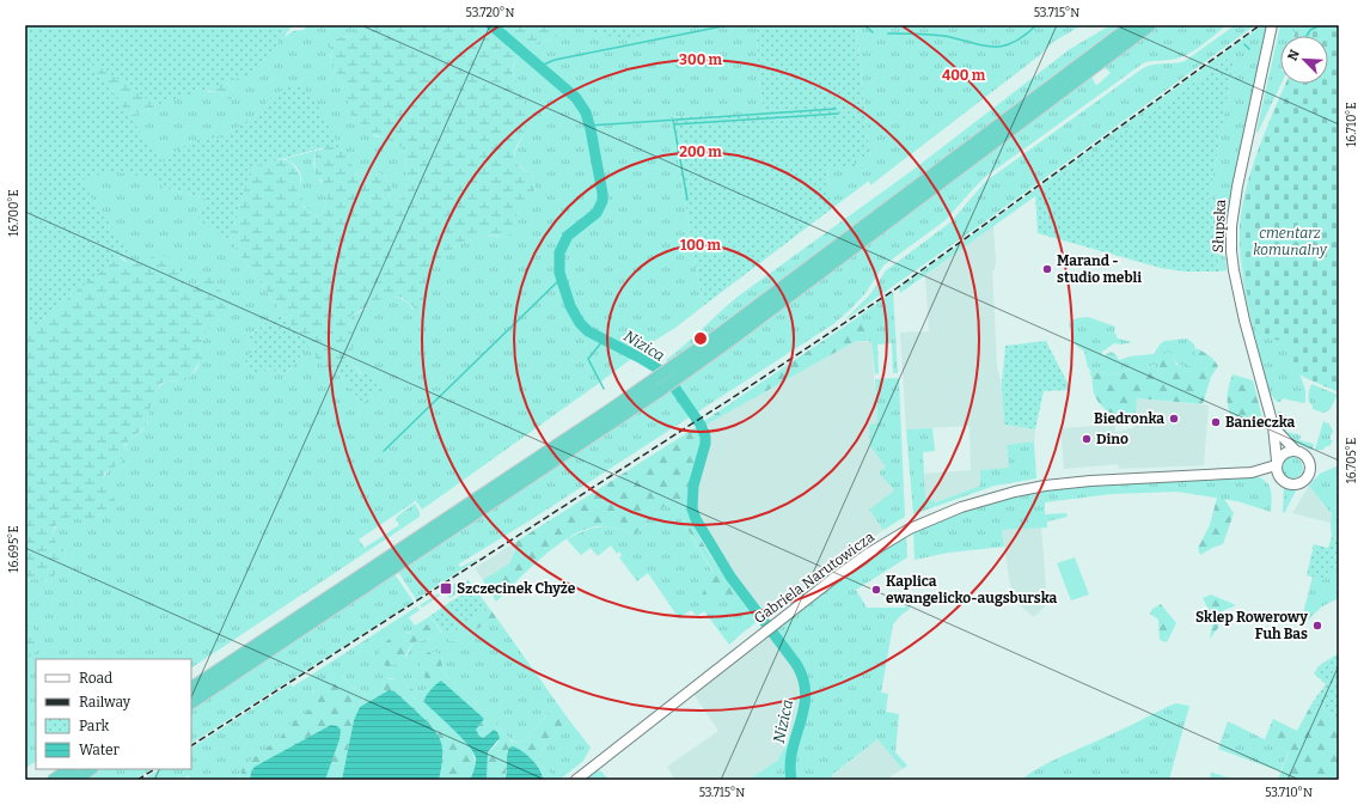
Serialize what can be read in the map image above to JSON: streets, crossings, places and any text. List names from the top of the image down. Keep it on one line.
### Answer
{"streets":{"main road":["Słupska","Gabriela Narutowicza"]},"crossings":[["Słupska","Gabriela Narutowicza"]],"water":["Nizica"],"parks":["cmentarz komunalny"],"places":{"other":["Marand - studio mebli","Biedronka","Banieczka","Dino","Kaplica ewangelicko-augsburska","Sklep Rowerowy Fuh Bas"],"transit":["Szczecinek Chyże"]},"legend":["Road","Railway","Park","Water"],"north":"top left","coordinates":["53.720°N","53.715°N","16.710°E","16.700°E","16.705°E","16.695°E","53.710°N"],"rings":["300 m","400 m","200 m","100 m"]}
